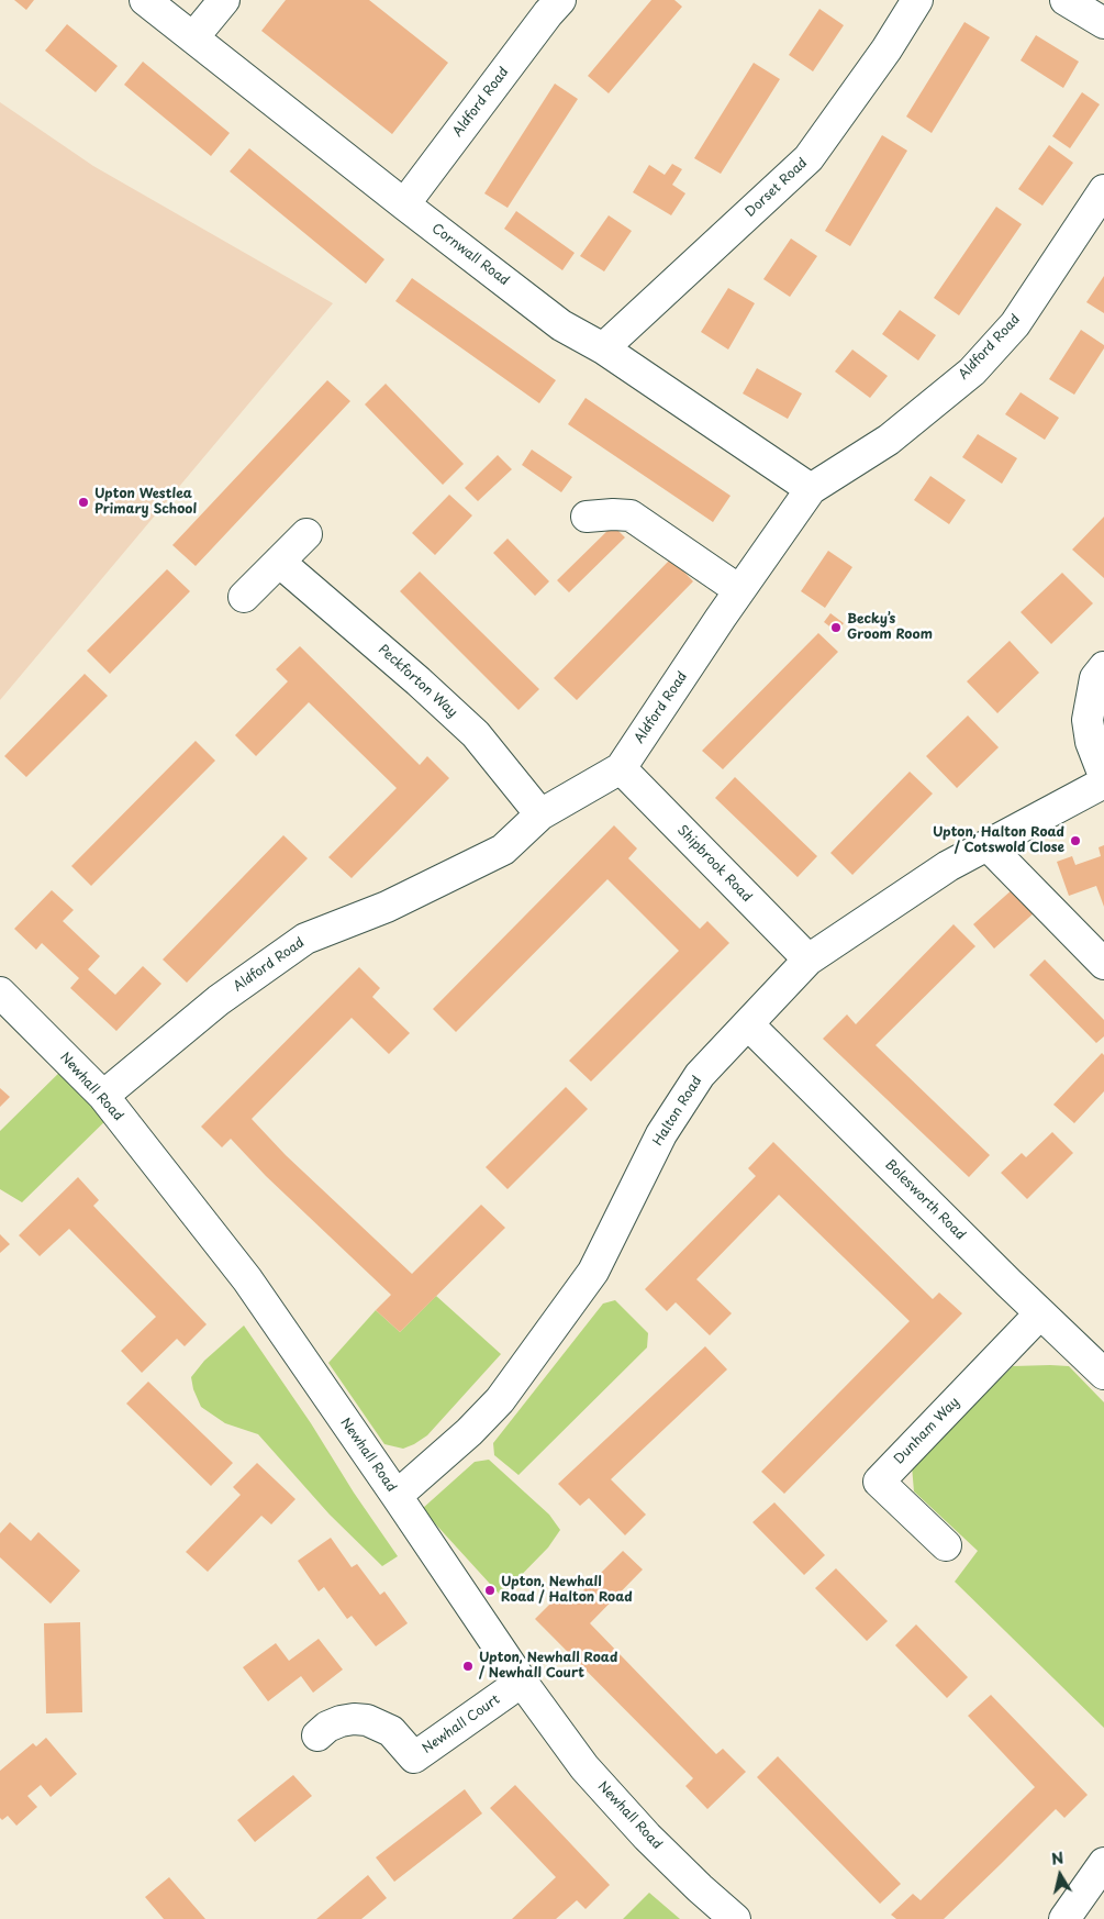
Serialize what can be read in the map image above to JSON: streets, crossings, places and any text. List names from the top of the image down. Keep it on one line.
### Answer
{"streets":{"street":["Aldford Road","Dorset Road","Cornwall Road","Peckforton Way","Shipbrook Road","Newhall Road","Halton Road","Bolesworth Road","Dunham Way","Newhall Court"]},"crossings":[["Aldford Road","Cornwall Road"],["Aldford Road","Peckforton Way"],["Aldford Road","Shipbrook Road"],["Aldford Road","Newhall Road"],["Dorset Road","Cornwall Road"],["Shipbrook Road","Halton Road"],["Newhall Road","Halton Road"],["Newhall Road","Newhall Court"],["Halton Road","Bolesworth Road"],["Bolesworth Road","Dunham Way"]],"places":["Upton Westlea Primary School","Becky’s Groom Room","Upton, Halton Road / Cotswold Close","Upton, Newhall Road / Halton Road","Upton, Newhall Road / Newhall Court"],"north":"top"}
